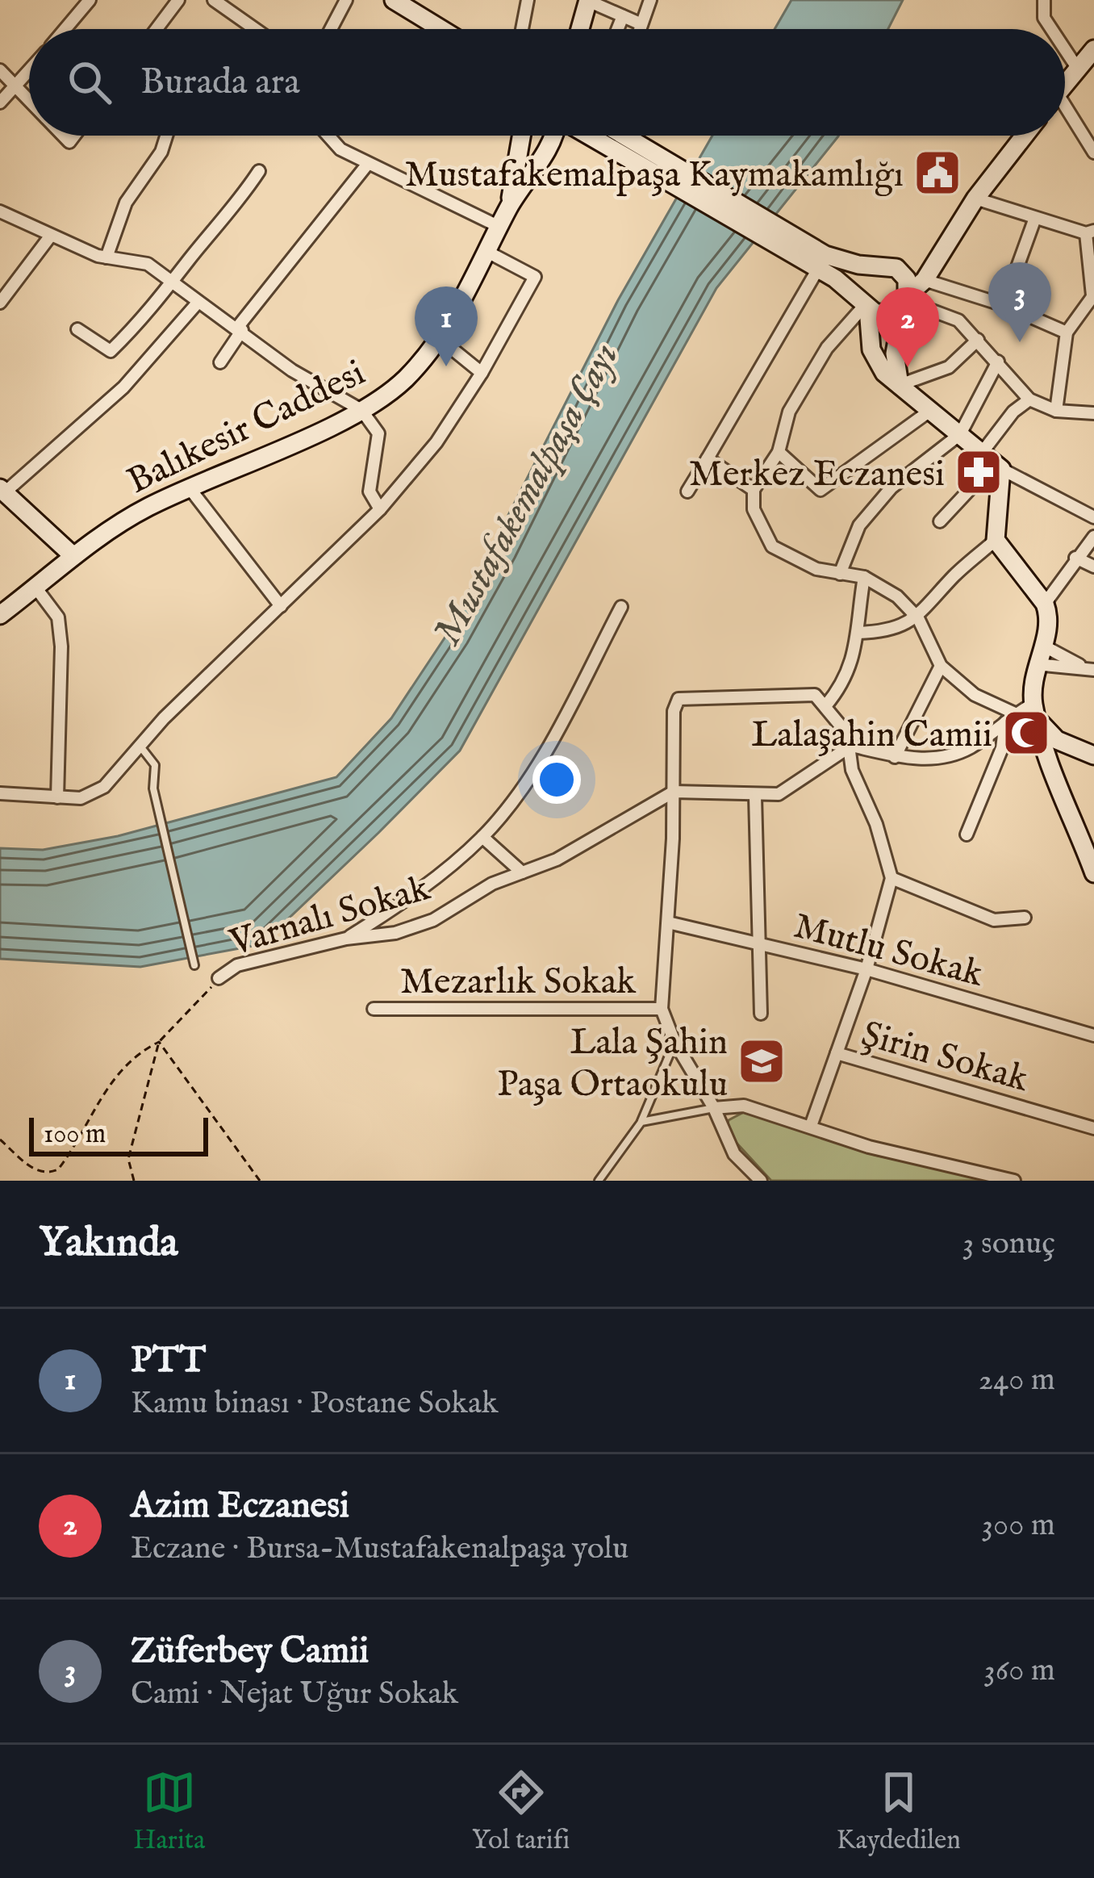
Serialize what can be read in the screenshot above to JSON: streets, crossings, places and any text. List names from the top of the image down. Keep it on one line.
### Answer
{"streets":{"main road":["Balıkesir Caddesi"],"street":["Varnalı Sokak","Mutlu Sokak","Mezarlık Sokak","Şirin Sokak"]},"water":["Mustafakemalpaşa Çayı"],"places":{"public building":["Mustafakemalpaşa Kaymakamlığı"],"pharmacy":["Merkez Eczanesi"],"mosque":["Lalaşahin Camii"],"school or university":["Lala Şahin Paşa Ortaokulu"]},"scale_bar":"100 m","page":{"search":"Burada ara","pins":["3","1","2"],"scale":"100 m","heading":["Yakında","3 sonuç"],"list":[{"mark":"1","name":"PTT","note":"Kamu binası · Postane Sokak","value":"240 m"},{"mark":"2","name":"Azim Eczanesi","note":"Eczane · Bursa-Mustafakenalpaşa yolu","value":"300 m"},{"mark":"3","name":"Züferbey Camii","note":"Cami · Nejat Uğur Sokak","value":"360 m"}],"nav":["Harita","Yol tarifi","Kaydedilen"]}}
